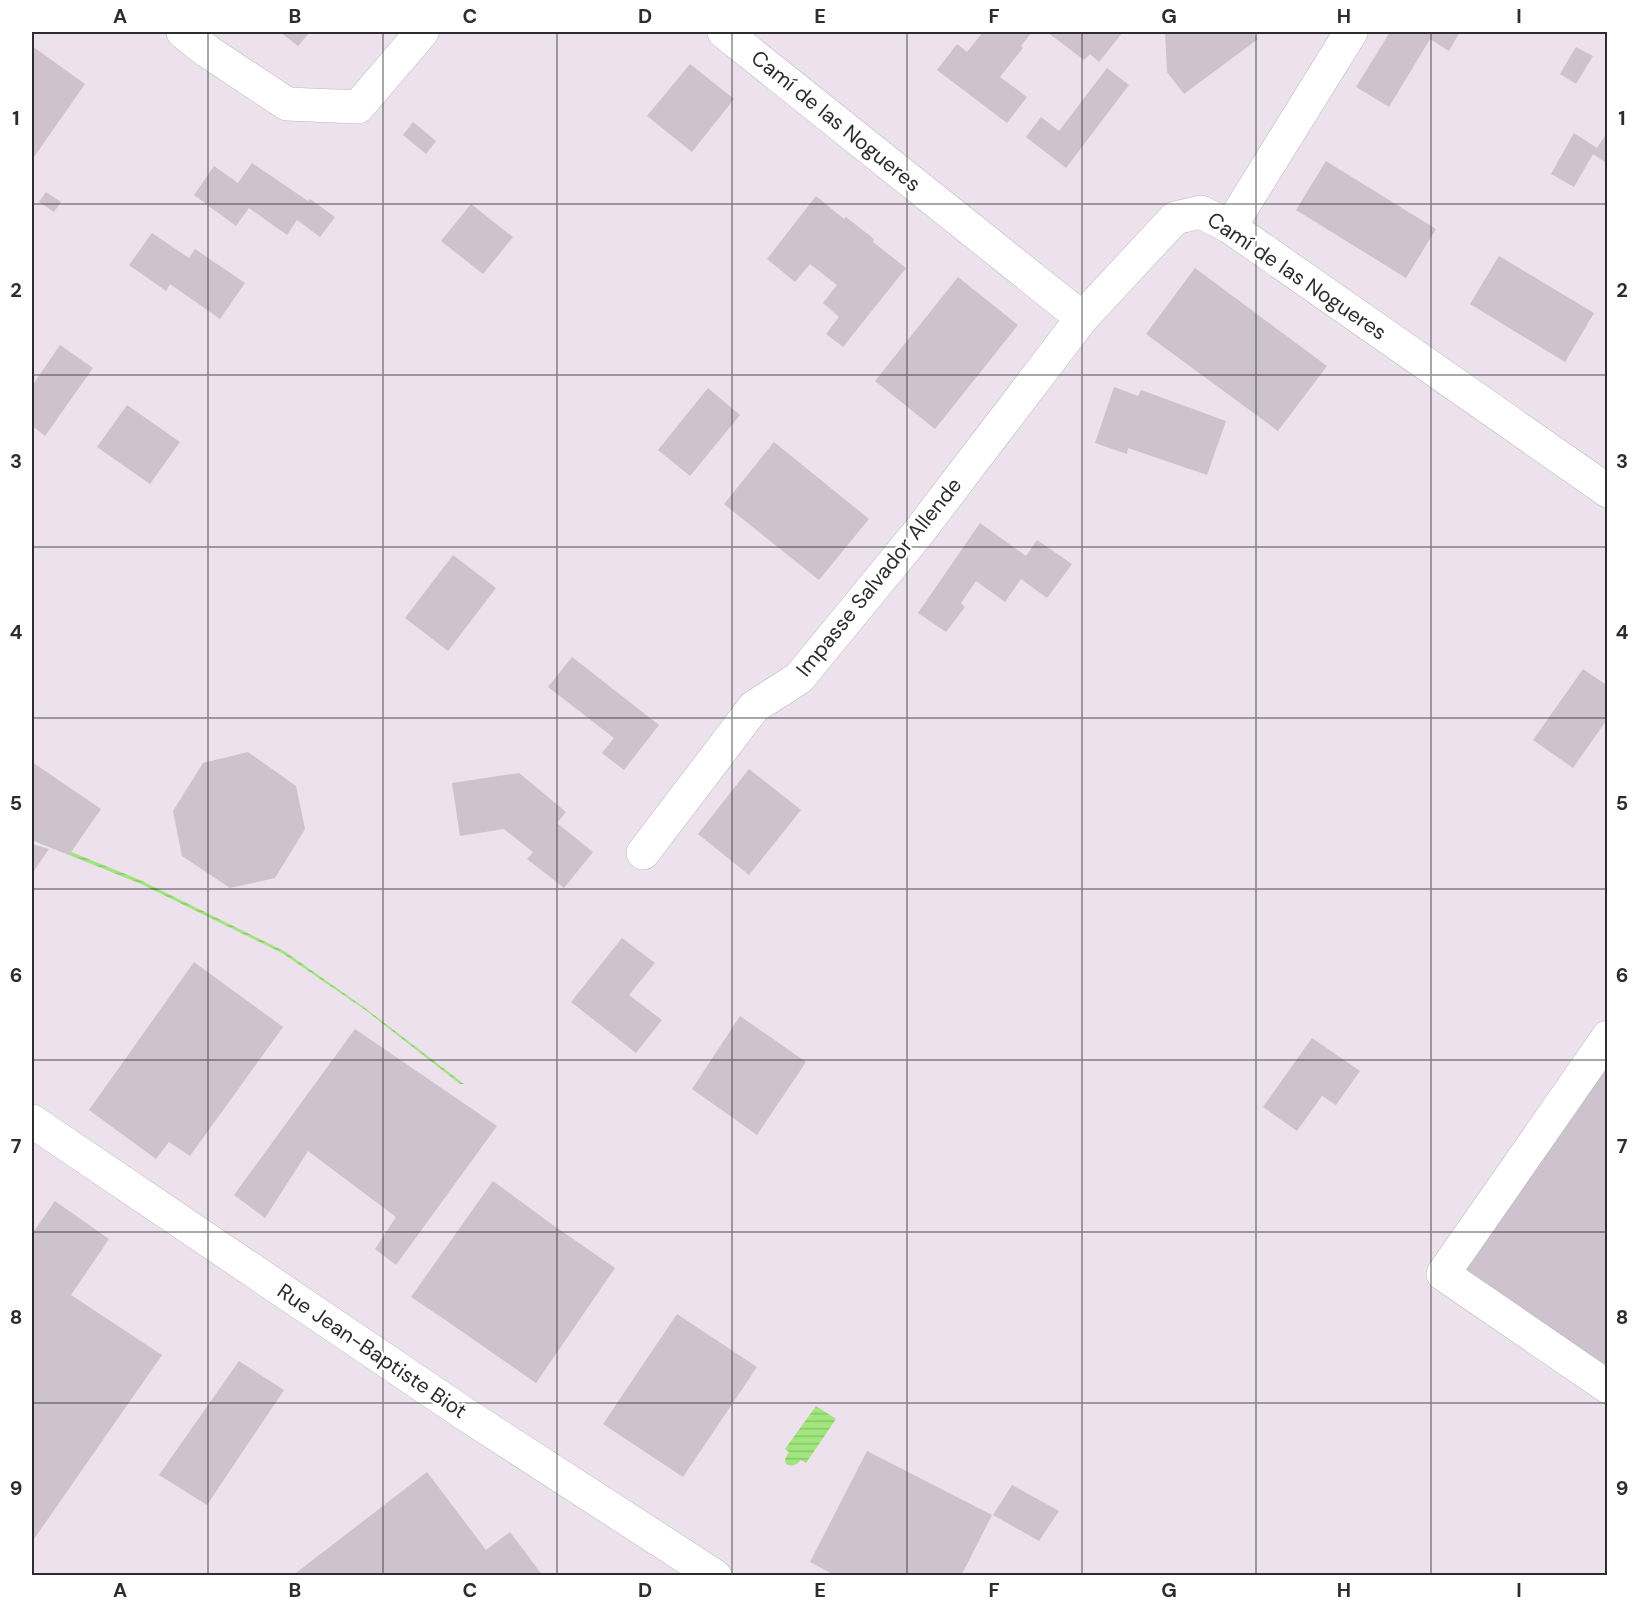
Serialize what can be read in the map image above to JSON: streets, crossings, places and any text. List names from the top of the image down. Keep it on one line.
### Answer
{"streets":{"street":["Camí de las Nogueres","Impasse Salvador Allende","Rue Jean-Baptiste Biot"]},"crossings":[["Camí de las Nogueres","Impasse Salvador Allende"]],"grid":{"columns":["A","B","C","D","E","F","G","H","I"],"rows":["1","2","3","4","5","6","7","8","9"]}}
